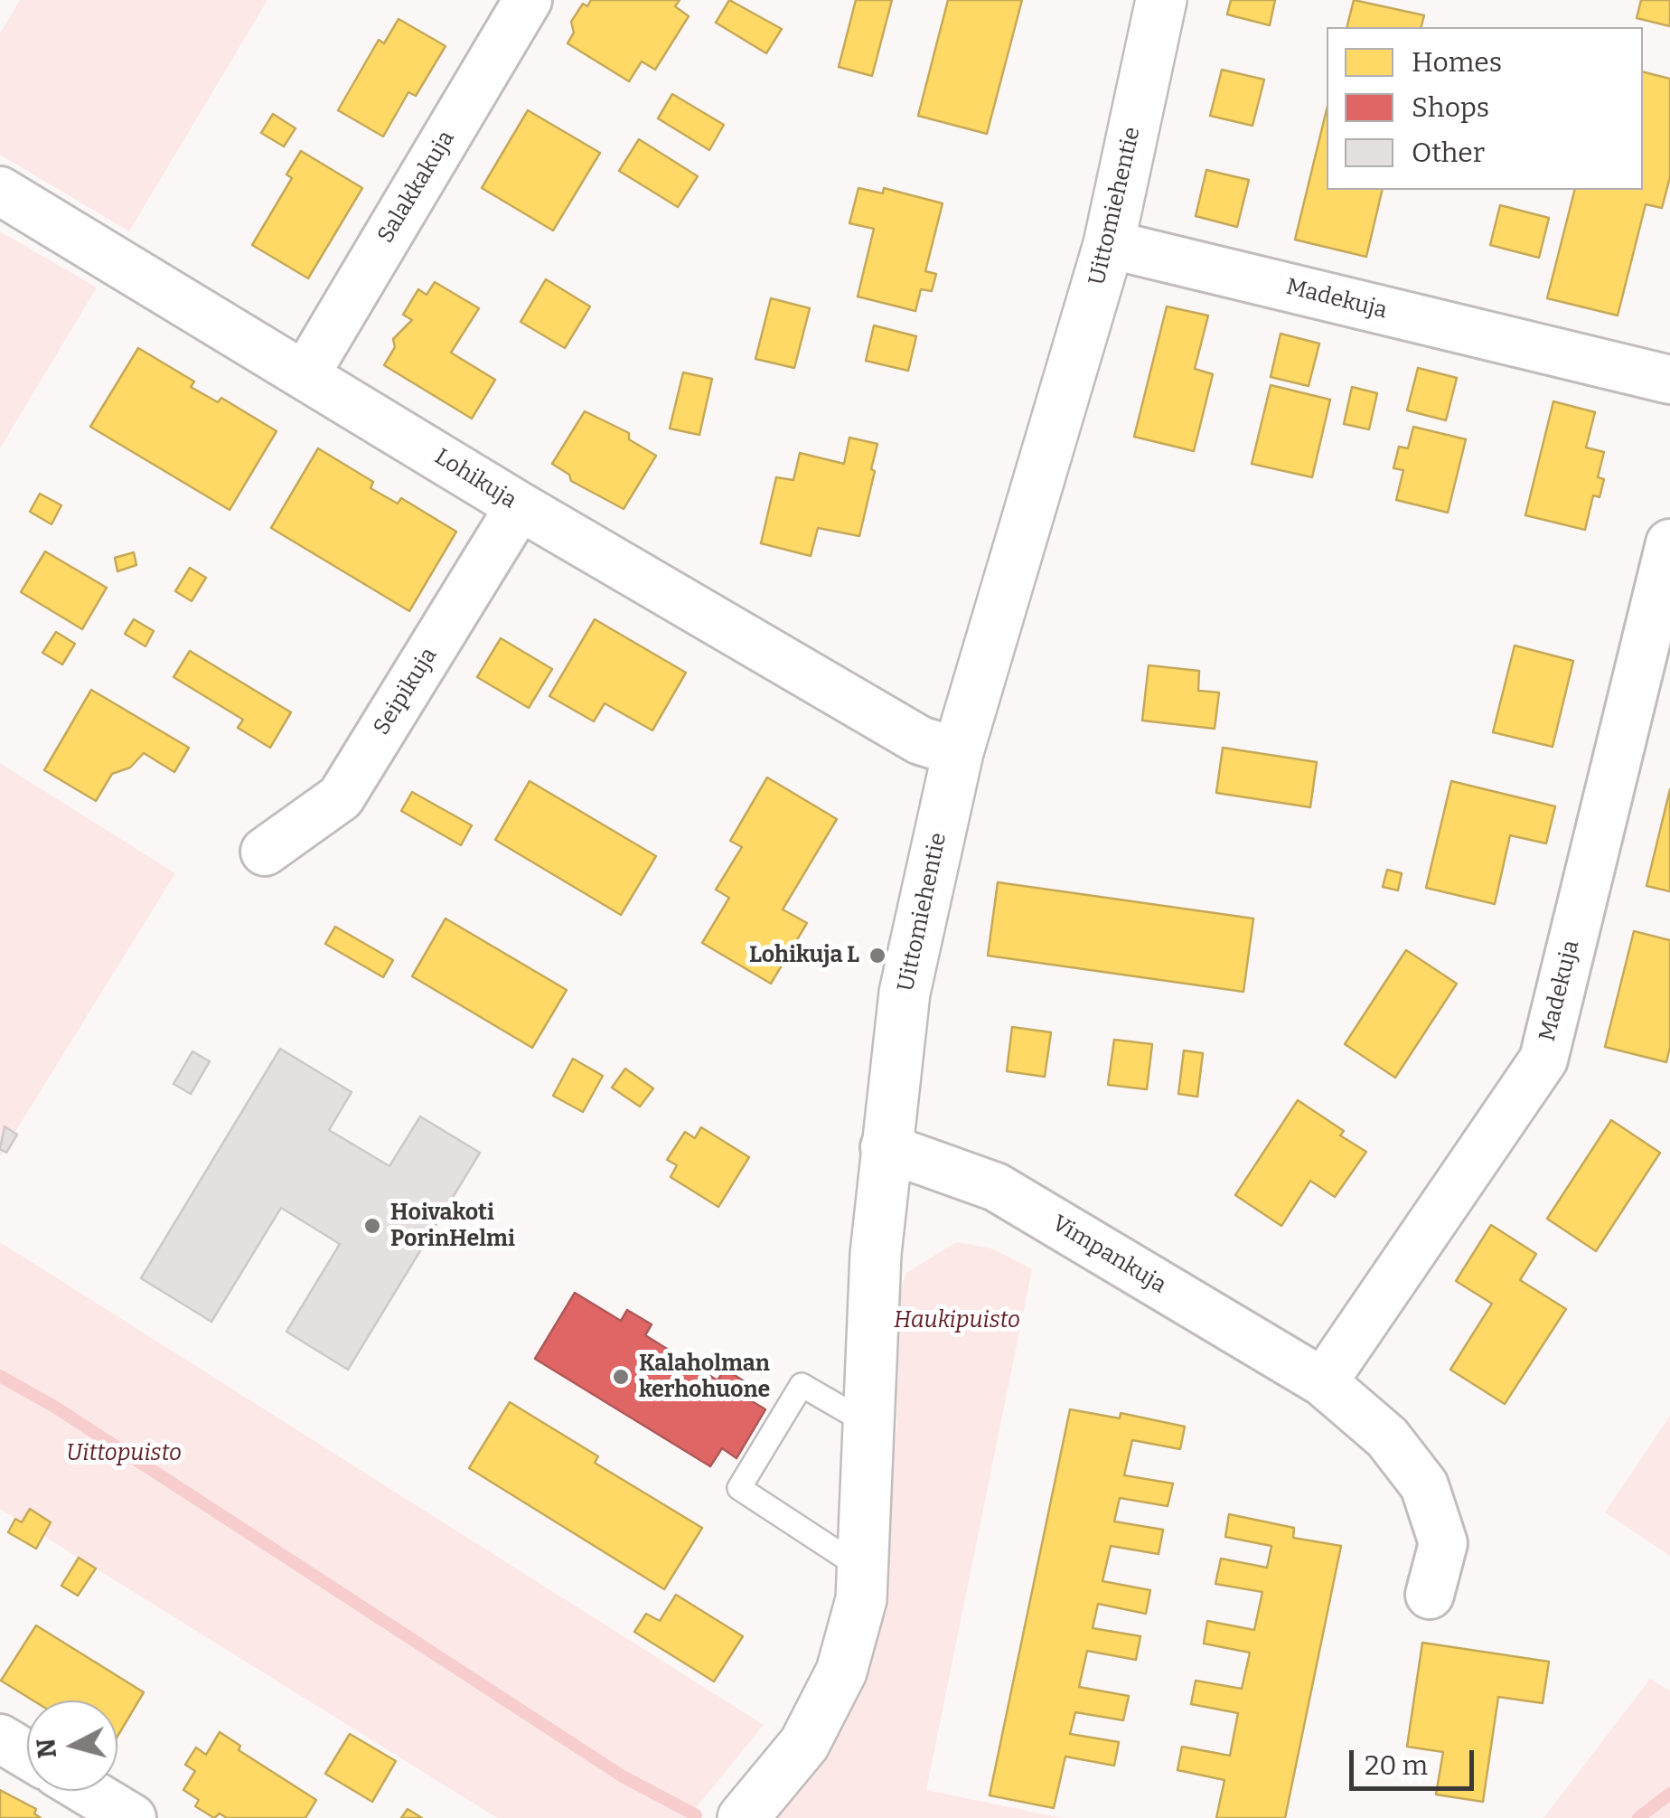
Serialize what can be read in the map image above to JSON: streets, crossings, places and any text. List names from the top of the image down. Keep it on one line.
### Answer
{"streets":{"street":["Salakkakuja","Uittomiehentie","Madekuja","Lohikuja","Seipikuja","Vimpankuja"]},"crossings":[["Salakkakuja","Lohikuja"],["Uittomiehentie","Madekuja"],["Uittomiehentie","Lohikuja"],["Uittomiehentie","Vimpankuja"],["Madekuja","Vimpankuja"],["Lohikuja","Seipikuja"]],"parks":["Haukipuisto","Uittopuisto"],"places":["Lohikuja L","Hoivakoti PorinHelmi","Kalaholman kerhohuone"],"legend":["Homes","Shops","Other"],"scale_bar":"20 m","north":"left"}
